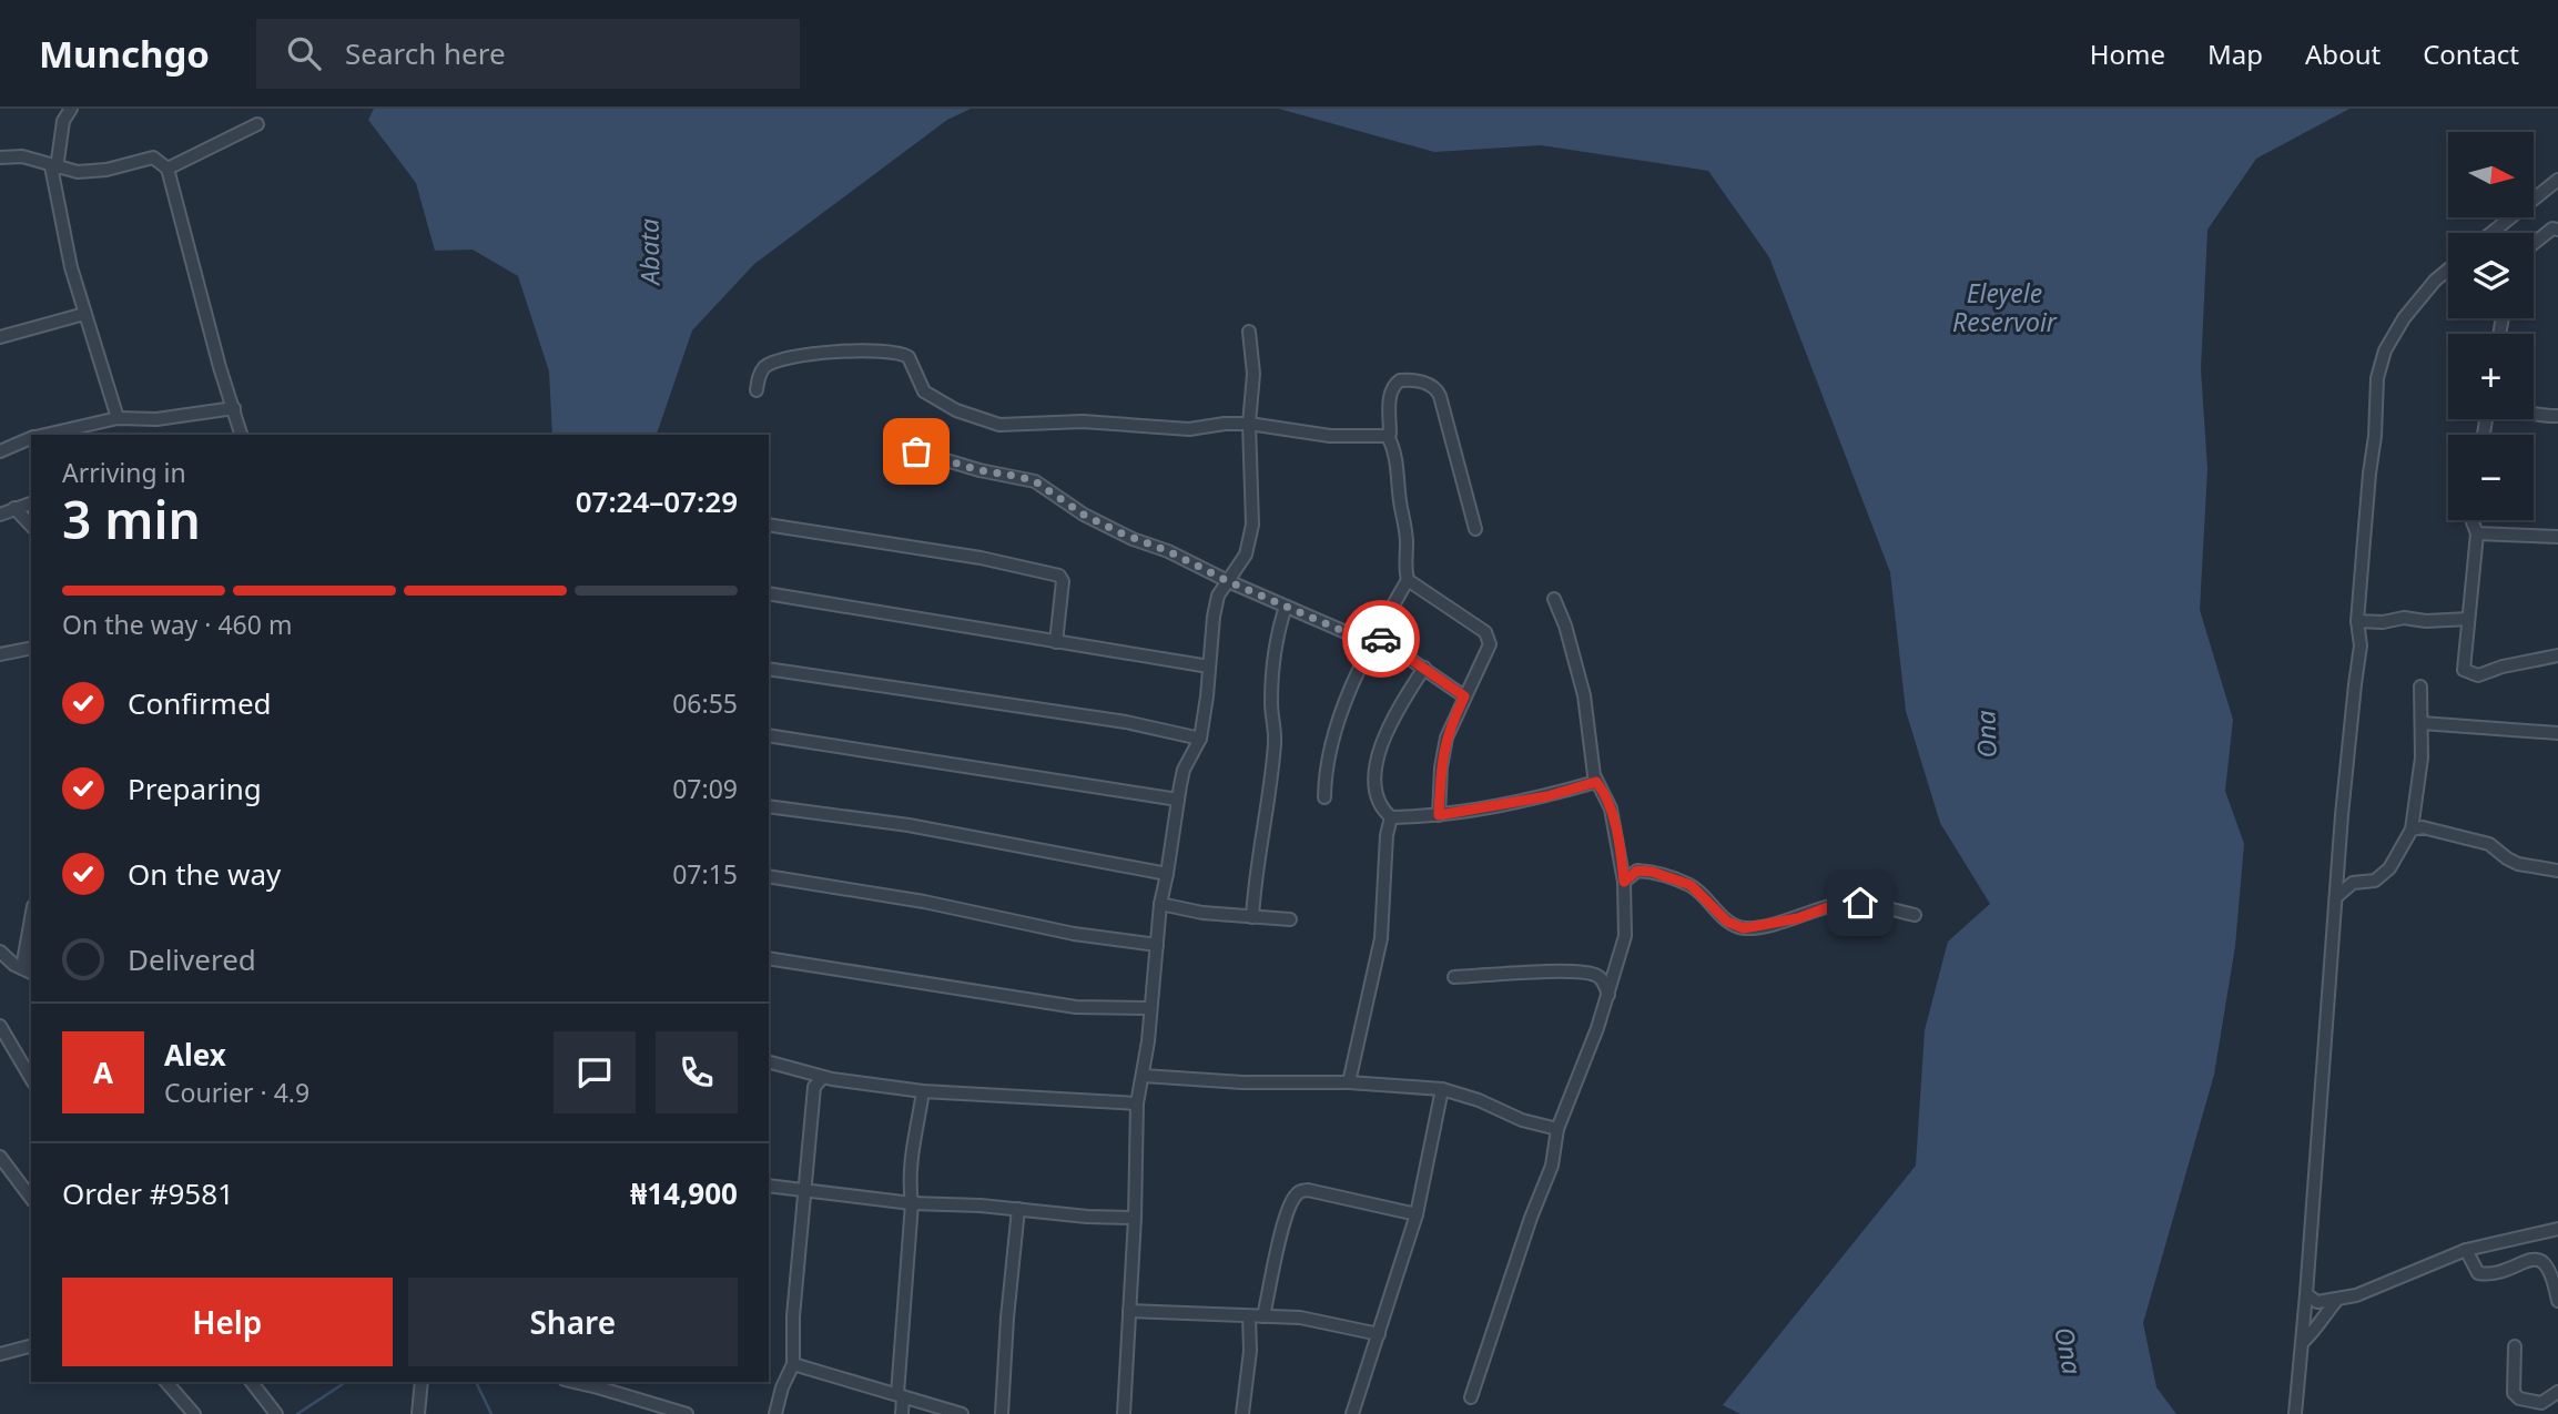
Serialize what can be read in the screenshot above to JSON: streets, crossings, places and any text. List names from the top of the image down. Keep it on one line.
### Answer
{"water":["Abata","Eleyele Reservoir","Ona"],"north":"right","page":{"header":"Munchgo","search":"Search here","nav":["Home","Map","About","Contact"],"map_buttons":["+","−"],"heading":["3 min","Arriving in","07:24–07:29"],"panel":["Alex","Courier · 4.9","Order #9581","₦14,900"],"bar":"On the way · 460 m","list":[["Confirmed","06:55"],["Preparing","07:09"],["On the way","07:15"],"Delivered"],"round":"A","buttons":["Help","Share"]}}
